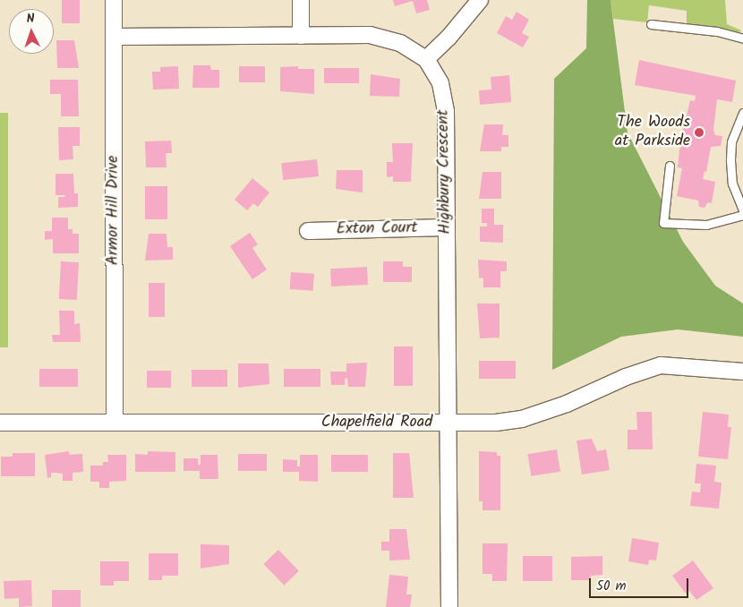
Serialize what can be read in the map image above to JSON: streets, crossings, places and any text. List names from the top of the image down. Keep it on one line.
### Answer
{"streets":{"street":["Highbury Crescent","Armor Hill Drive","Exton Court","Chapelfield Road"]},"crossings":[["Highbury Crescent","Armor Hill Drive"],["Highbury Crescent","Exton Court"],["Highbury Crescent","Chapelfield Road"],["Armor Hill Drive","Chapelfield Road"]],"places":["The Woods at Parkside"],"scale_bar":"50 m","north":"top"}
